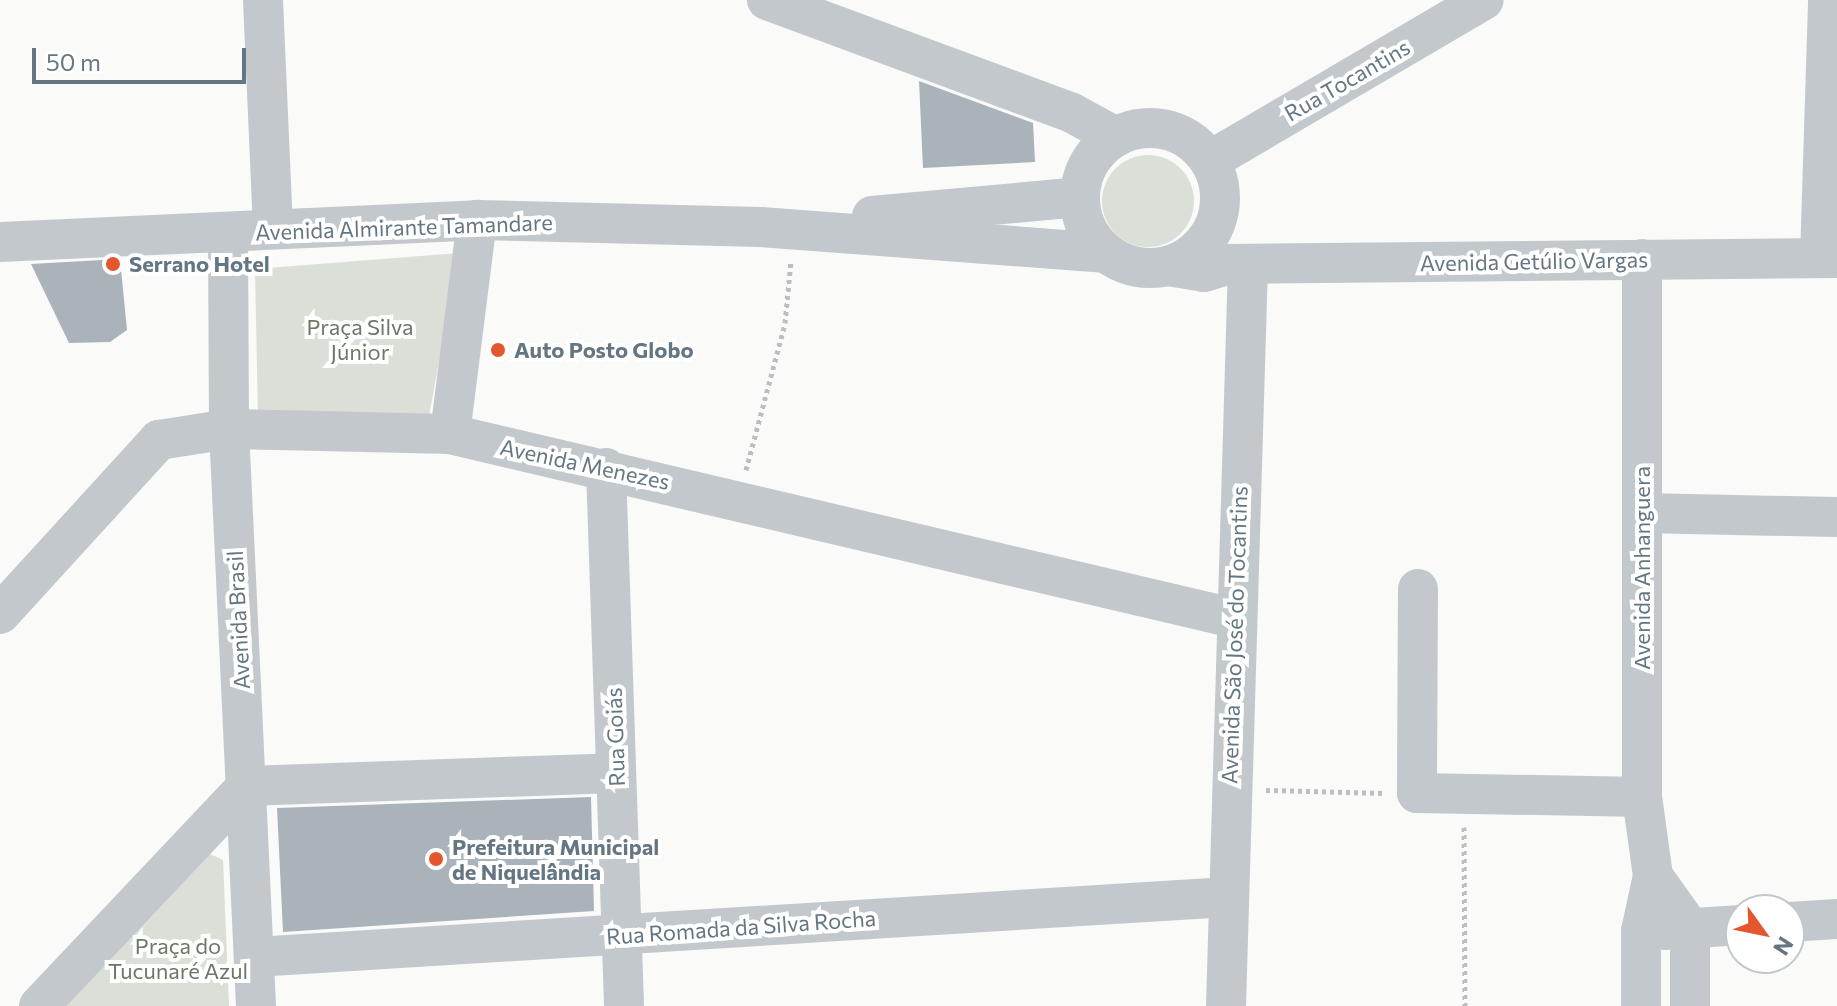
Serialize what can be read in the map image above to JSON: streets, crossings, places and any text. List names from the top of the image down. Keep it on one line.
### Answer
{"streets":{"street":["Rua Tocantins","Avenida Almirante Tamandare","Avenida Getúlio Vargas","Avenida Menezes","Avenida Anhanguera","Avenida Brasil","Avenida São José do Tocantins","Rua Goiás","Rua Romada da Silva Rocha"]},"crossings":[["Rua Tocantins","Avenida Almirante Tamandare"],["Rua Tocantins","Avenida Getúlio Vargas"],["Rua Tocantins","Avenida São José do Tocantins"],["Avenida Almirante Tamandare","Avenida Getúlio Vargas"],["Avenida Almirante Tamandare","Avenida Brasil"],["Avenida Almirante Tamandare","Avenida São José do Tocantins"],["Avenida Getúlio Vargas","Avenida Anhanguera"],["Avenida Getúlio Vargas","Avenida São José do Tocantins"],["Avenida Menezes","Avenida Brasil"],["Avenida Menezes","Avenida São José do Tocantins"],["Avenida Menezes","Rua Goiás"],["Avenida Brasil","Rua Romada da Silva Rocha"],["Avenida São José do Tocantins","Rua Romada da Silva Rocha"],["Rua Goiás","Rua Romada da Silva Rocha"]],"parks":["Praça Silva Júnior","Praça do Tucunaré Azul"],"places":["Serrano Hotel","Auto Posto Globo","Prefeitura Municipal de Niquelândia"],"scale_bar":"50 m","north":"bottom right"}
